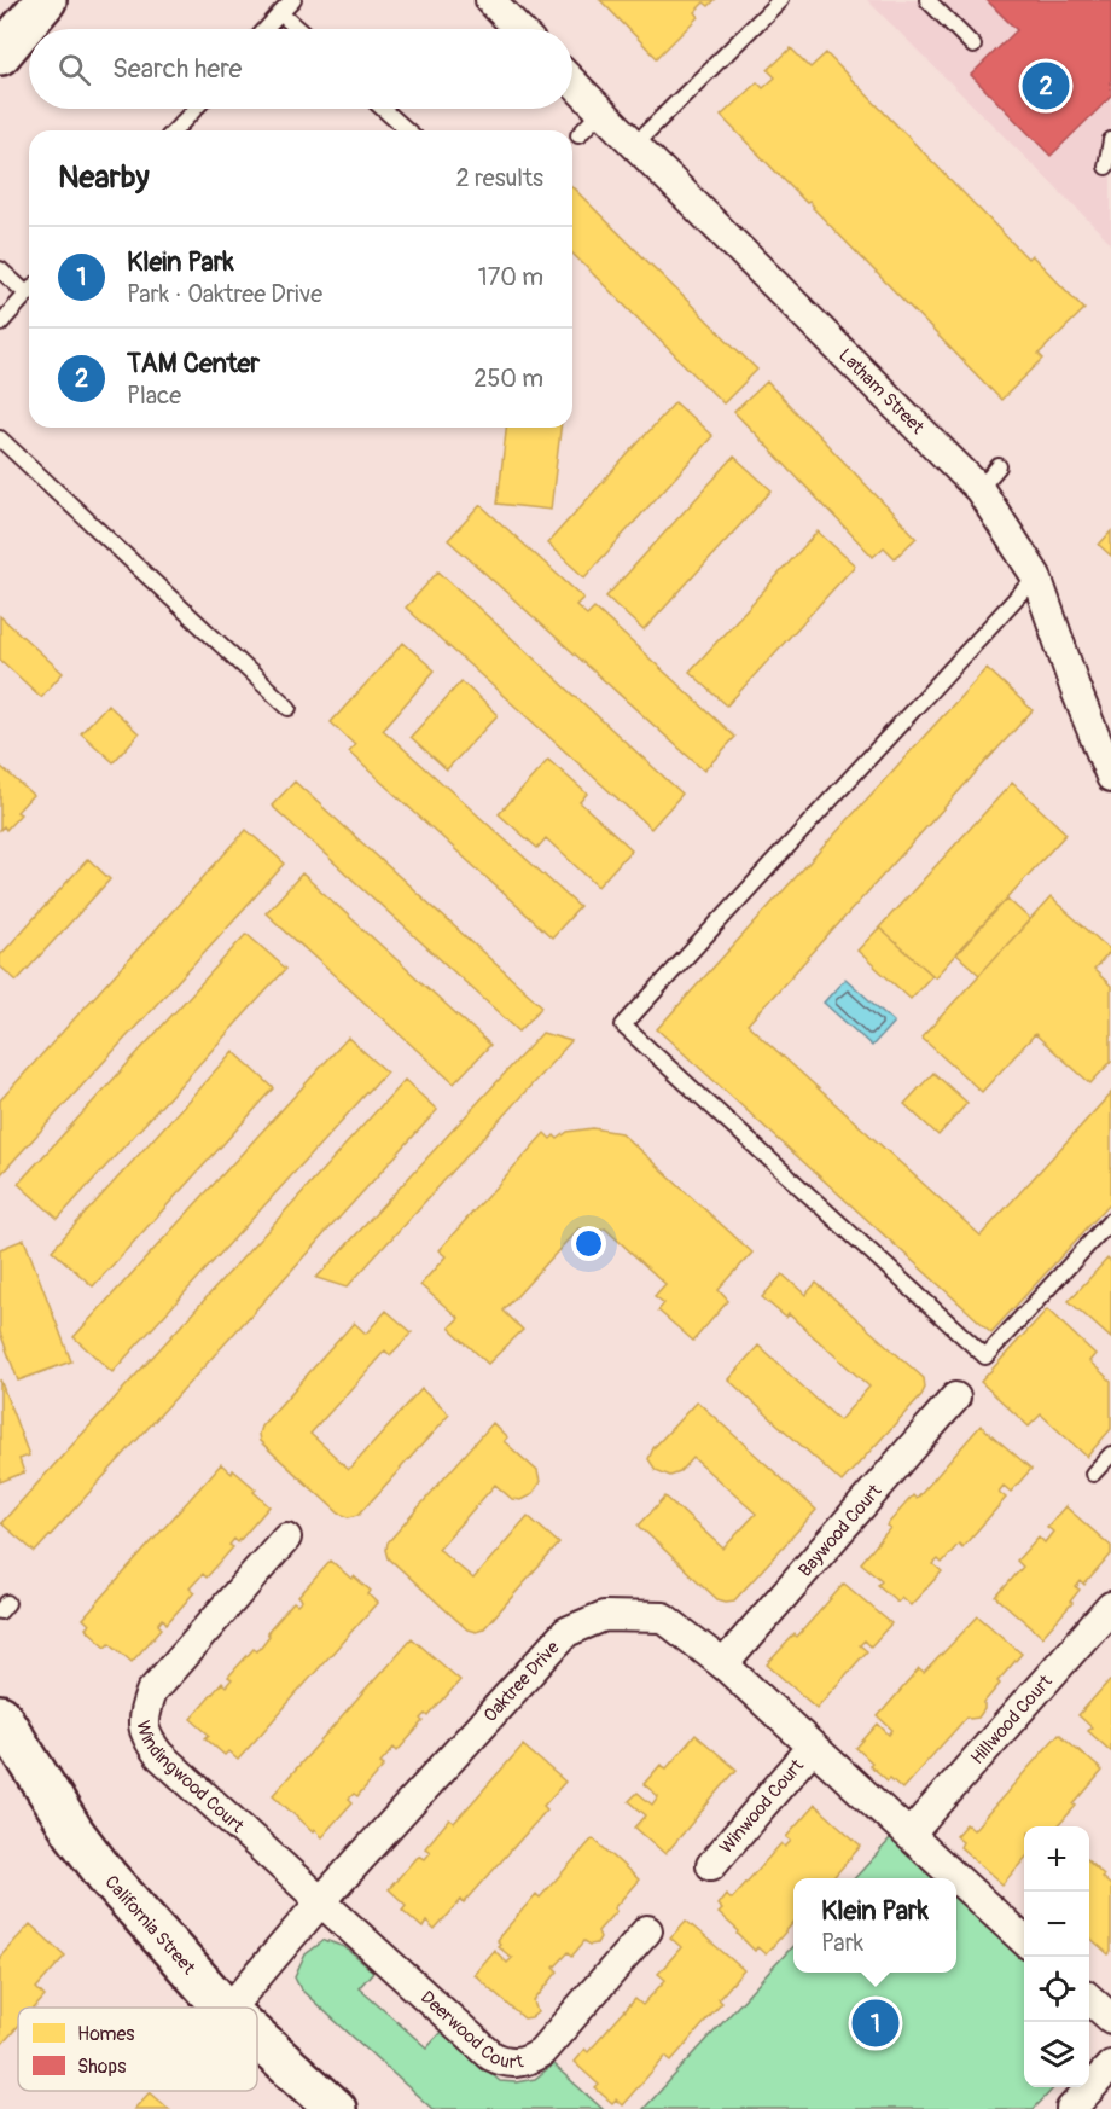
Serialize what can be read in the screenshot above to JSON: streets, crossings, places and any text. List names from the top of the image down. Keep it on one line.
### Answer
{"streets":{"main road":["California Street"],"street":["Latham Street","Baywood Court","Oaktree Drive","Hillwood Court","Windingwood Court","Winwood Court","Deerwood Court"]},"crossings":[["Baywood Court","Oaktree Drive"],["Oaktree Drive","Hillwood Court"],["Oaktree Drive","Windingwood Court"],["Oaktree Drive","Winwood Court"],["Oaktree Drive","Deerwood Court"],["Windingwood Court","Deerwood Court"]],"legend":["Homes","Shops"],"page":{"search":"Search here","pins":["2","1"],"heading":["Nearby","2 results"],"list":[{"mark":"1","name":"Klein Park","note":"Park · Oaktree Drive","value":"170 m"},{"mark":"2","name":"TAM Center","note":"Place","value":"250 m"}],"map_buttons":["+","−"],"popup":["Klein Park","Park"]}}
